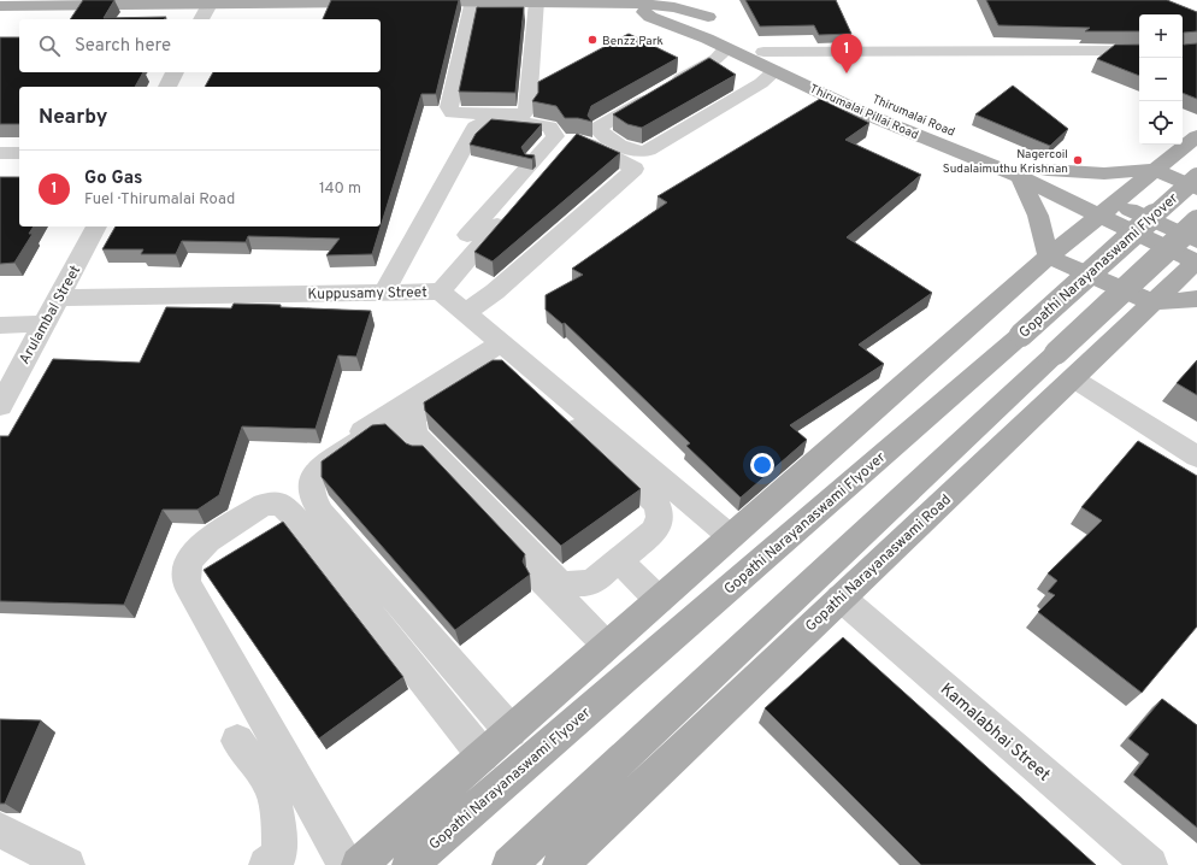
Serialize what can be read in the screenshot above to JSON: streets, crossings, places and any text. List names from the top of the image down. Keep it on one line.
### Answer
{"streets":{"main road":["Thirumalai Pillai Road","Thirumalai Road","Gopathi Narayanaswami Flyover","Gopathi Narayanaswami Road"],"street":["Kuppusamy Street","Arulambal Street","Kamalabhai Street"]},"crossings":[["Thirumalai Pillai Road","Thirumalai Road"],["Kuppusamy Street","Arulambal Street"],["Gopathi Narayanaswami Road","Kamalabhai Street"]],"places":["Benzz Park","Nagercoil Sudalaimuthu Krishnan"],"page":{"map_buttons":["+","−"],"search":"Search here","pins":"1","heading":"Nearby","list":[{"mark":"1","name":"Go Gas","note":"Fuel · Thirumalai Road","value":"140 m"}]}}
